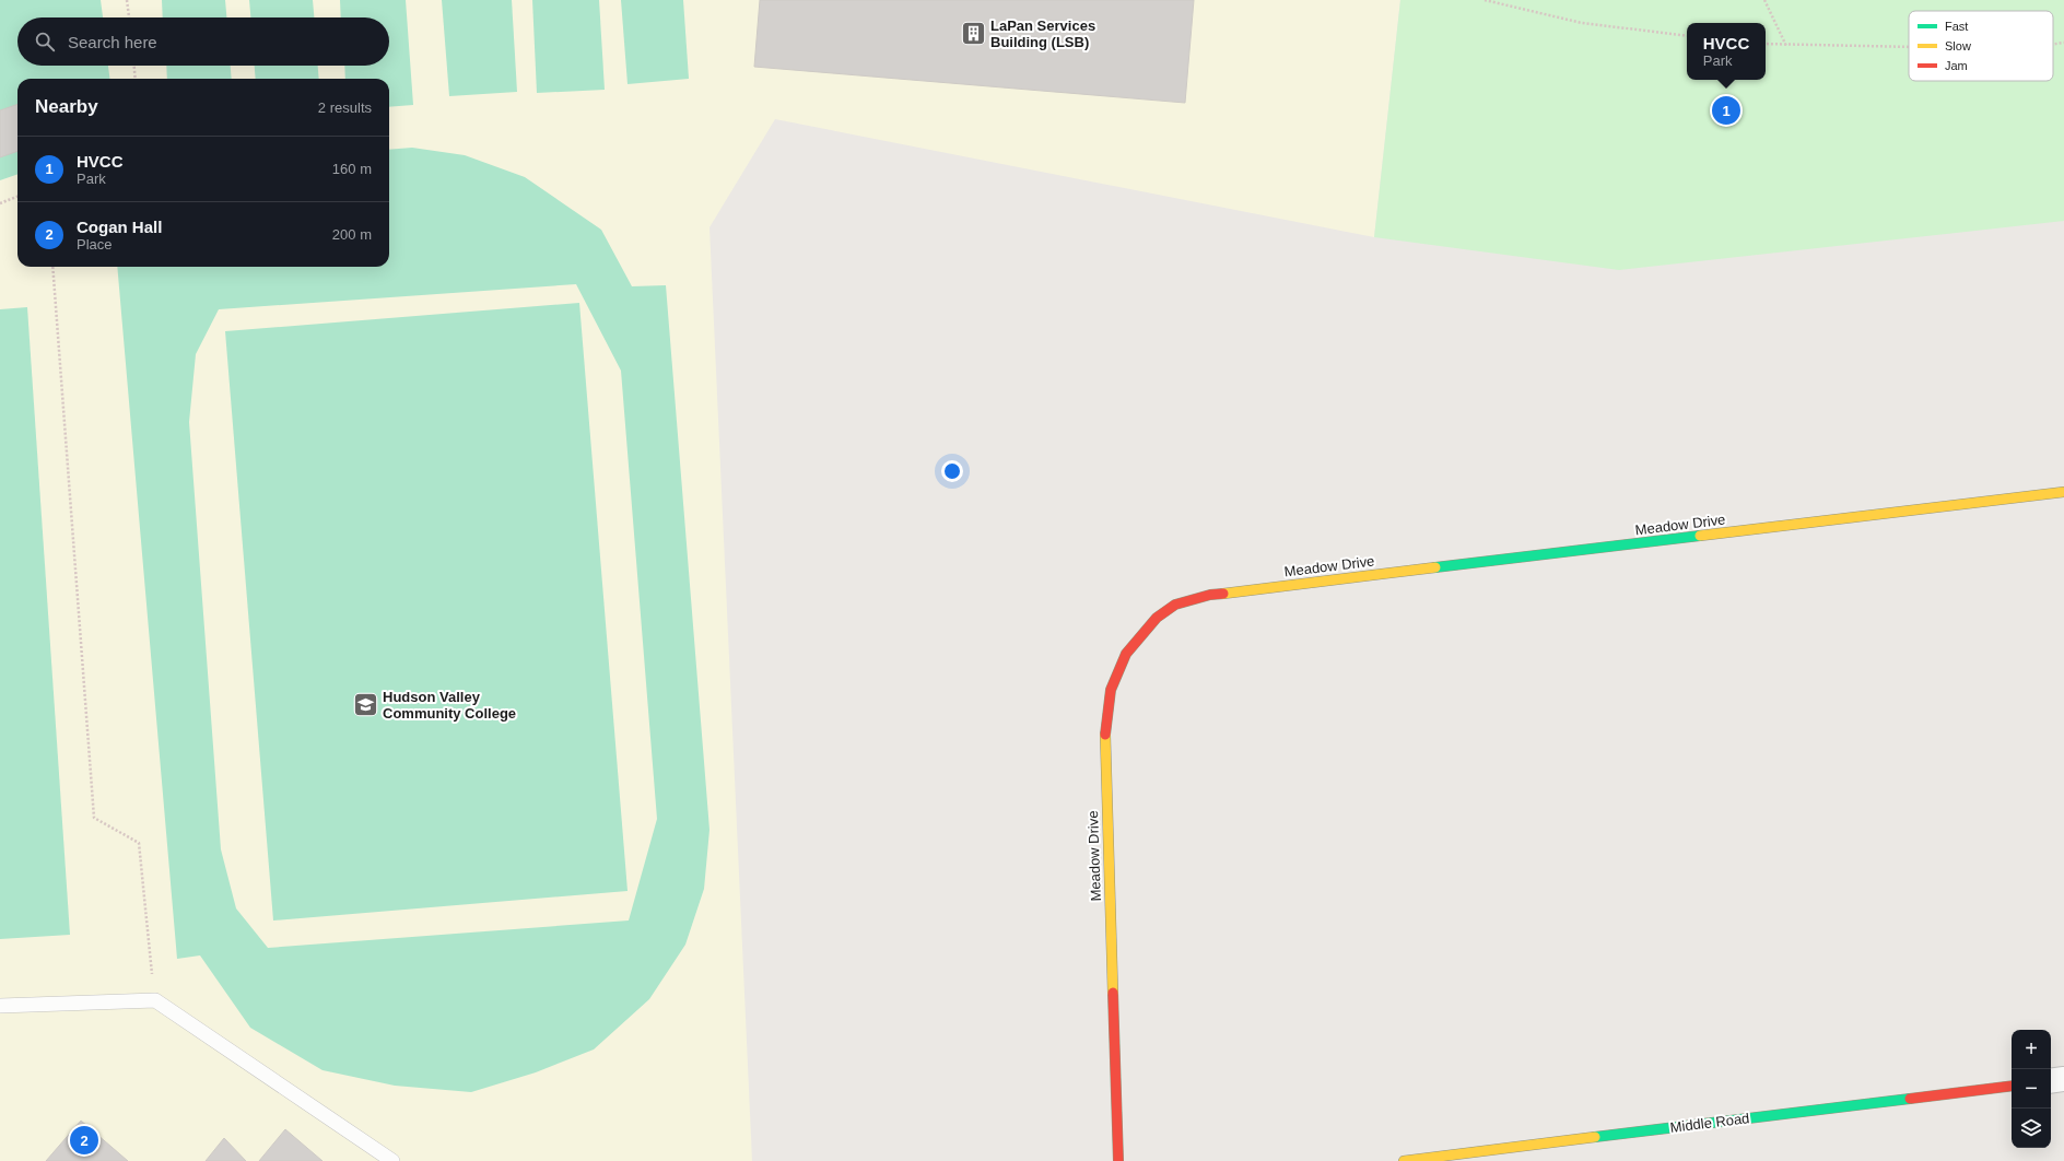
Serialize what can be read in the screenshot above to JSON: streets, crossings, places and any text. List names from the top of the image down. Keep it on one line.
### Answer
{"streets":{"street":["Meadow Drive","Middle Road"]},"places":{"building":["LaPan Services Building (LSB)"],"school or university":["Hudson Valley Community College"]},"legend":["Fast","Slow","Jam"],"page":{"search":"Search here","popup":["HVCC","Park"],"heading":["Nearby","2 results"],"pins":["1","2"],"list":[{"mark":"1","name":"HVCC","note":"Park","value":"160 m"},{"mark":"2","name":"Cogan Hall","note":"Place","value":"200 m"}],"map_buttons":["+","−"]}}
